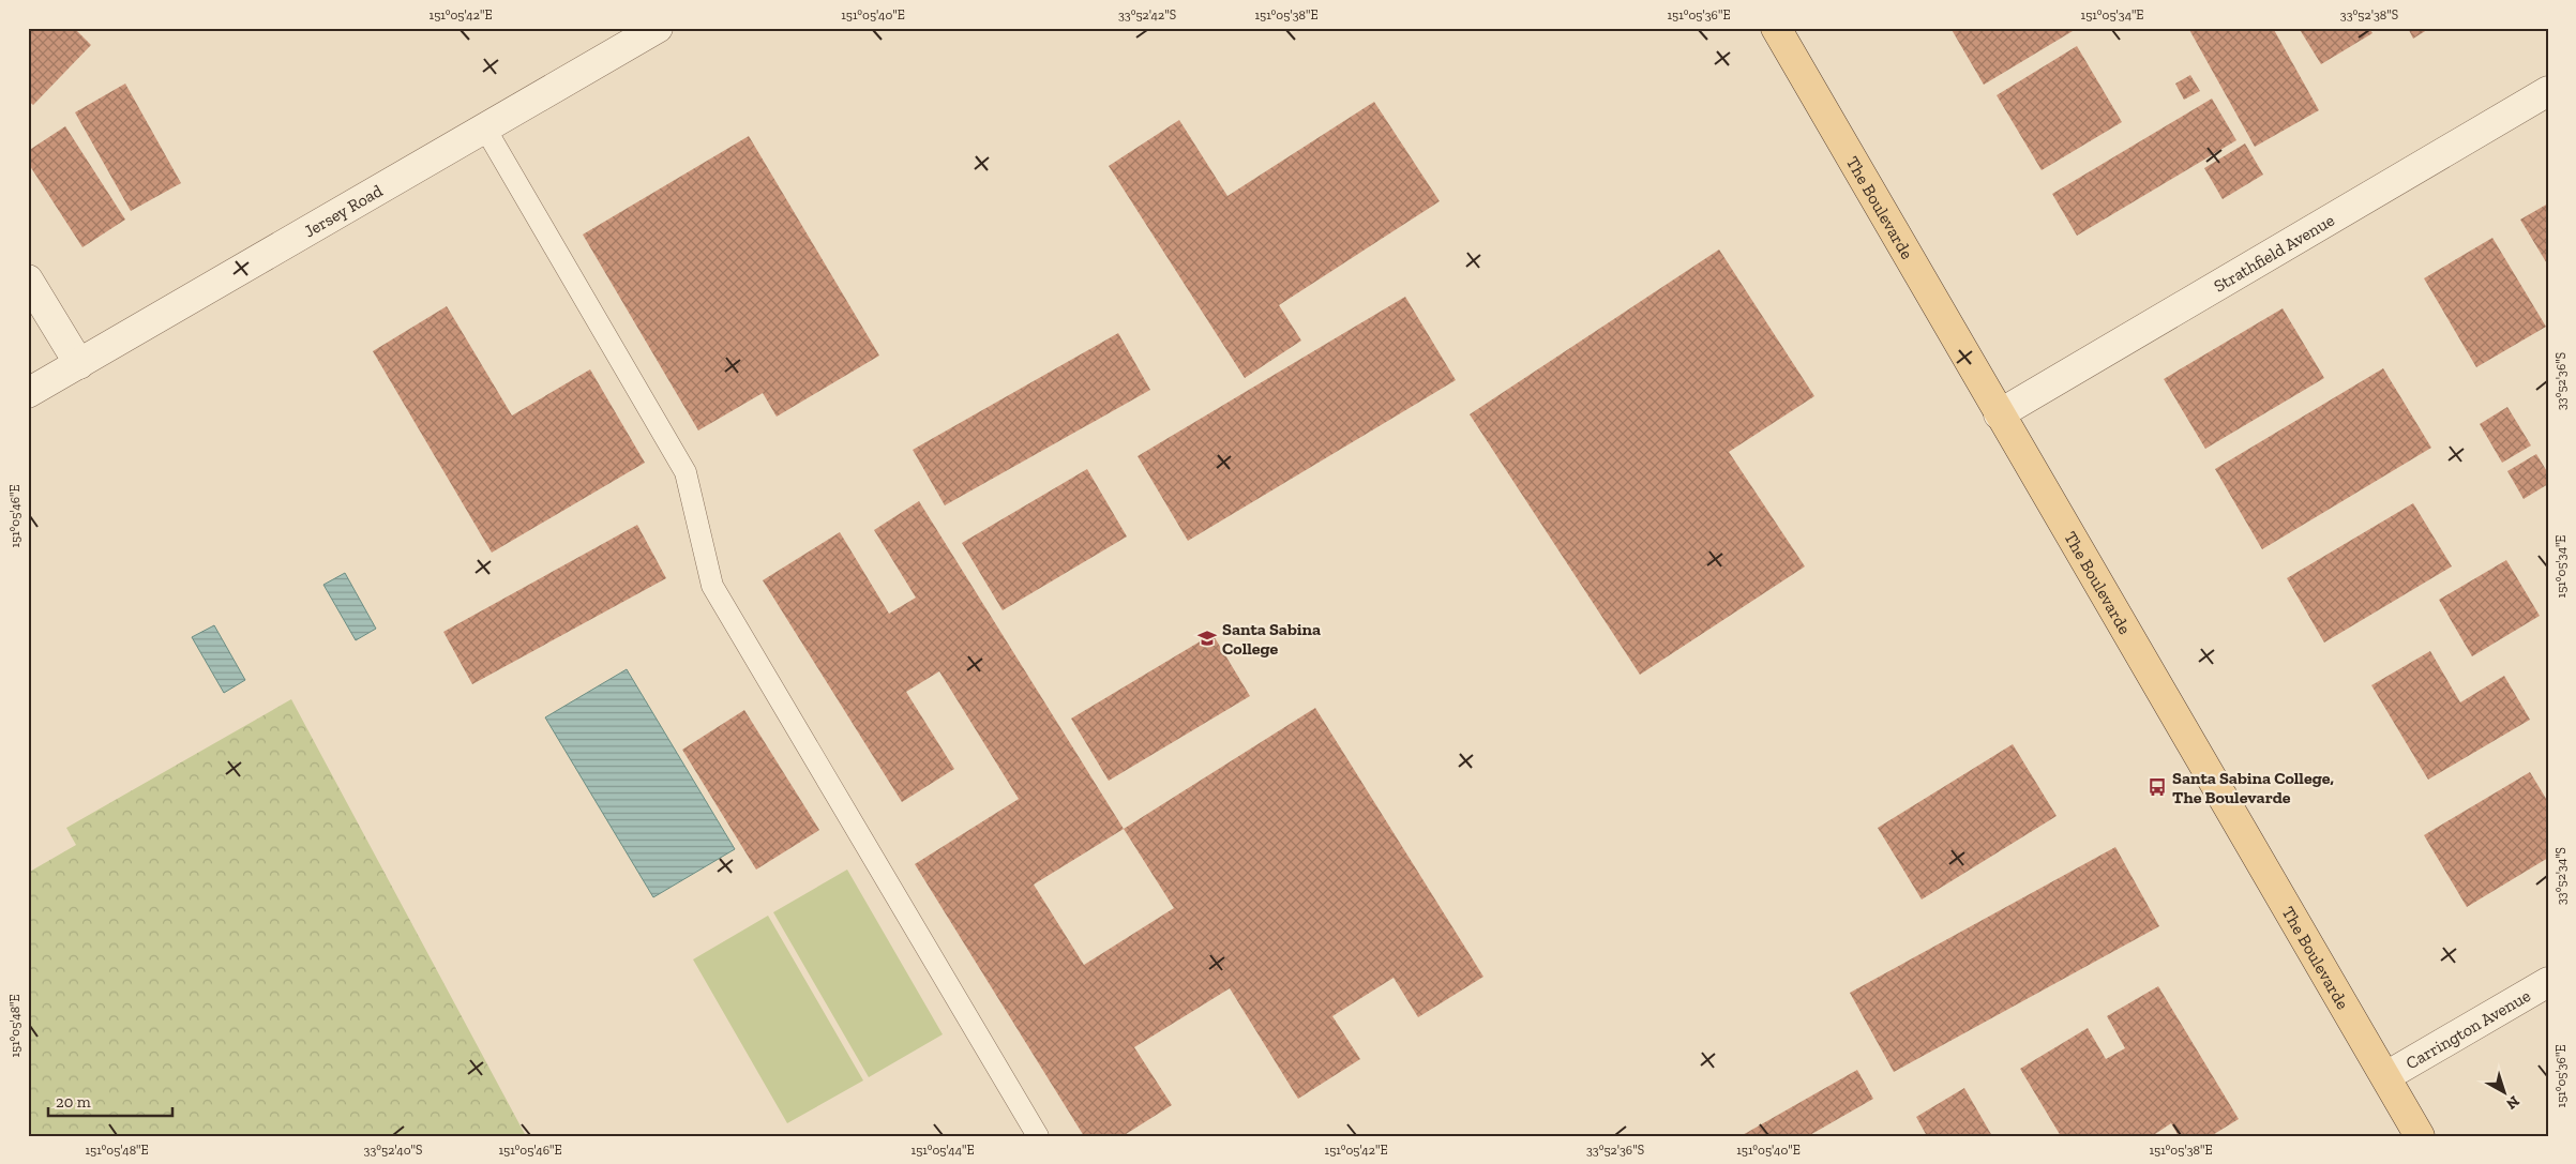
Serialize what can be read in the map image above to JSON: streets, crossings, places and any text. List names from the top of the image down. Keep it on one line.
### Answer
{"streets":{"main road":["The Boulevarde"],"street":["Jersey Road","Strathfield Avenue","Carrington Avenue"]},"crossings":[["The Boulevarde","Strathfield Avenue"],["The Boulevarde","Carrington Avenue"]],"places":{"school or university":["Santa Sabina College"],"bus stop":["Santa Sabina College, The Boulevarde"]},"scale_bar":"20 m","north":"bottom right","coordinates":["151°05'42\"E","151°05'40\"E","33°52'42\"S","151°05'38\"E","151°05'36\"E","151°05'34\"E","33°52'38\"S","33°52'36\"S","151°05'46\"E","33°52'34\"S","151°05'48\"E","33°52'40\"S","151°05'44\"E"]}
